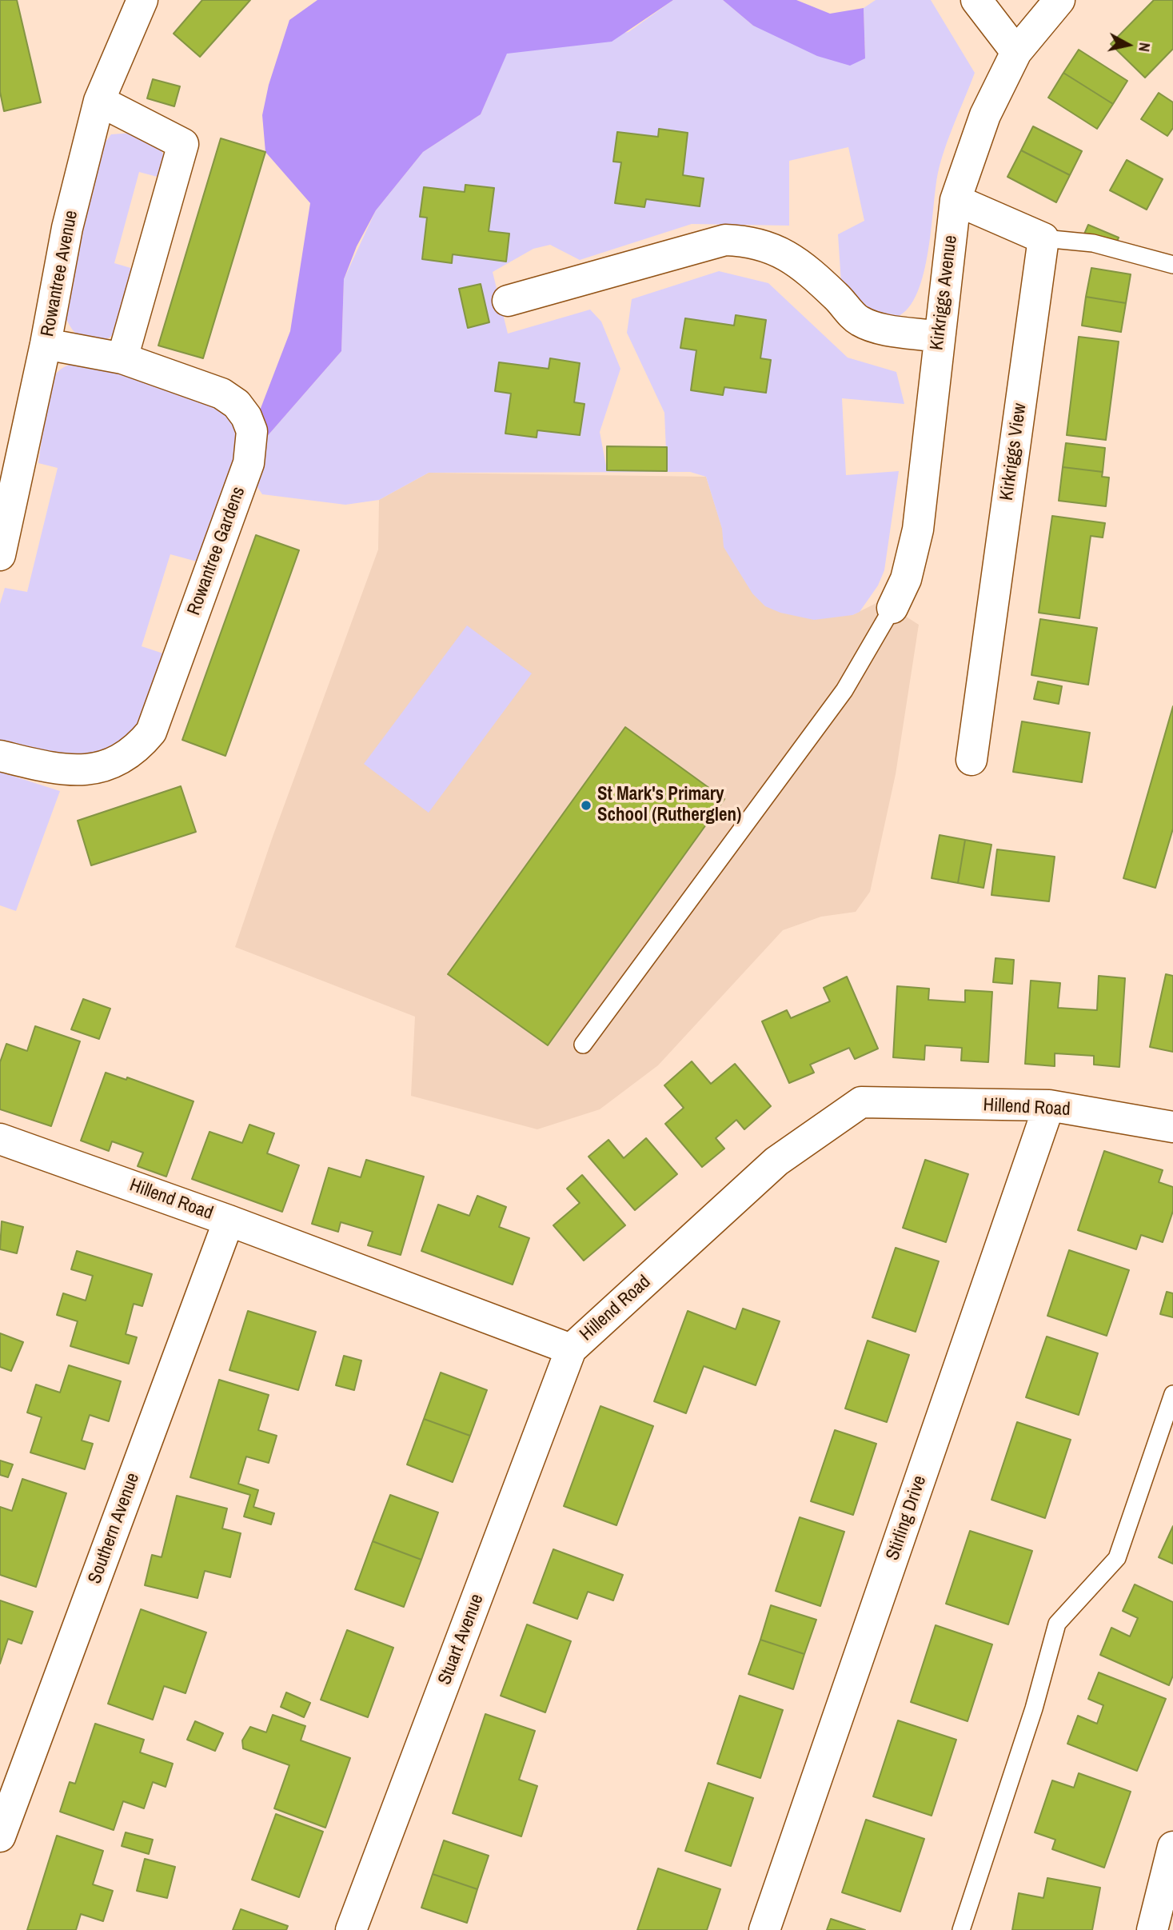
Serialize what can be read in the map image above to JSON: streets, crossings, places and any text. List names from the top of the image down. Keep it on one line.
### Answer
{"streets":{"street":["Rowantree Avenue","Kirkriggs Avenue","Kirkriggs View","Rowantree Gardens","Hillend Road","Stirling Drive","Southern Avenue","Stuart Avenue"]},"crossings":[["Rowantree Avenue","Rowantree Gardens"],["Hillend Road","Stirling Drive"],["Hillend Road","Southern Avenue"],["Hillend Road","Stuart Avenue"]],"places":["St Mark's Primary School (Rutherglen)"],"north":"right"}
